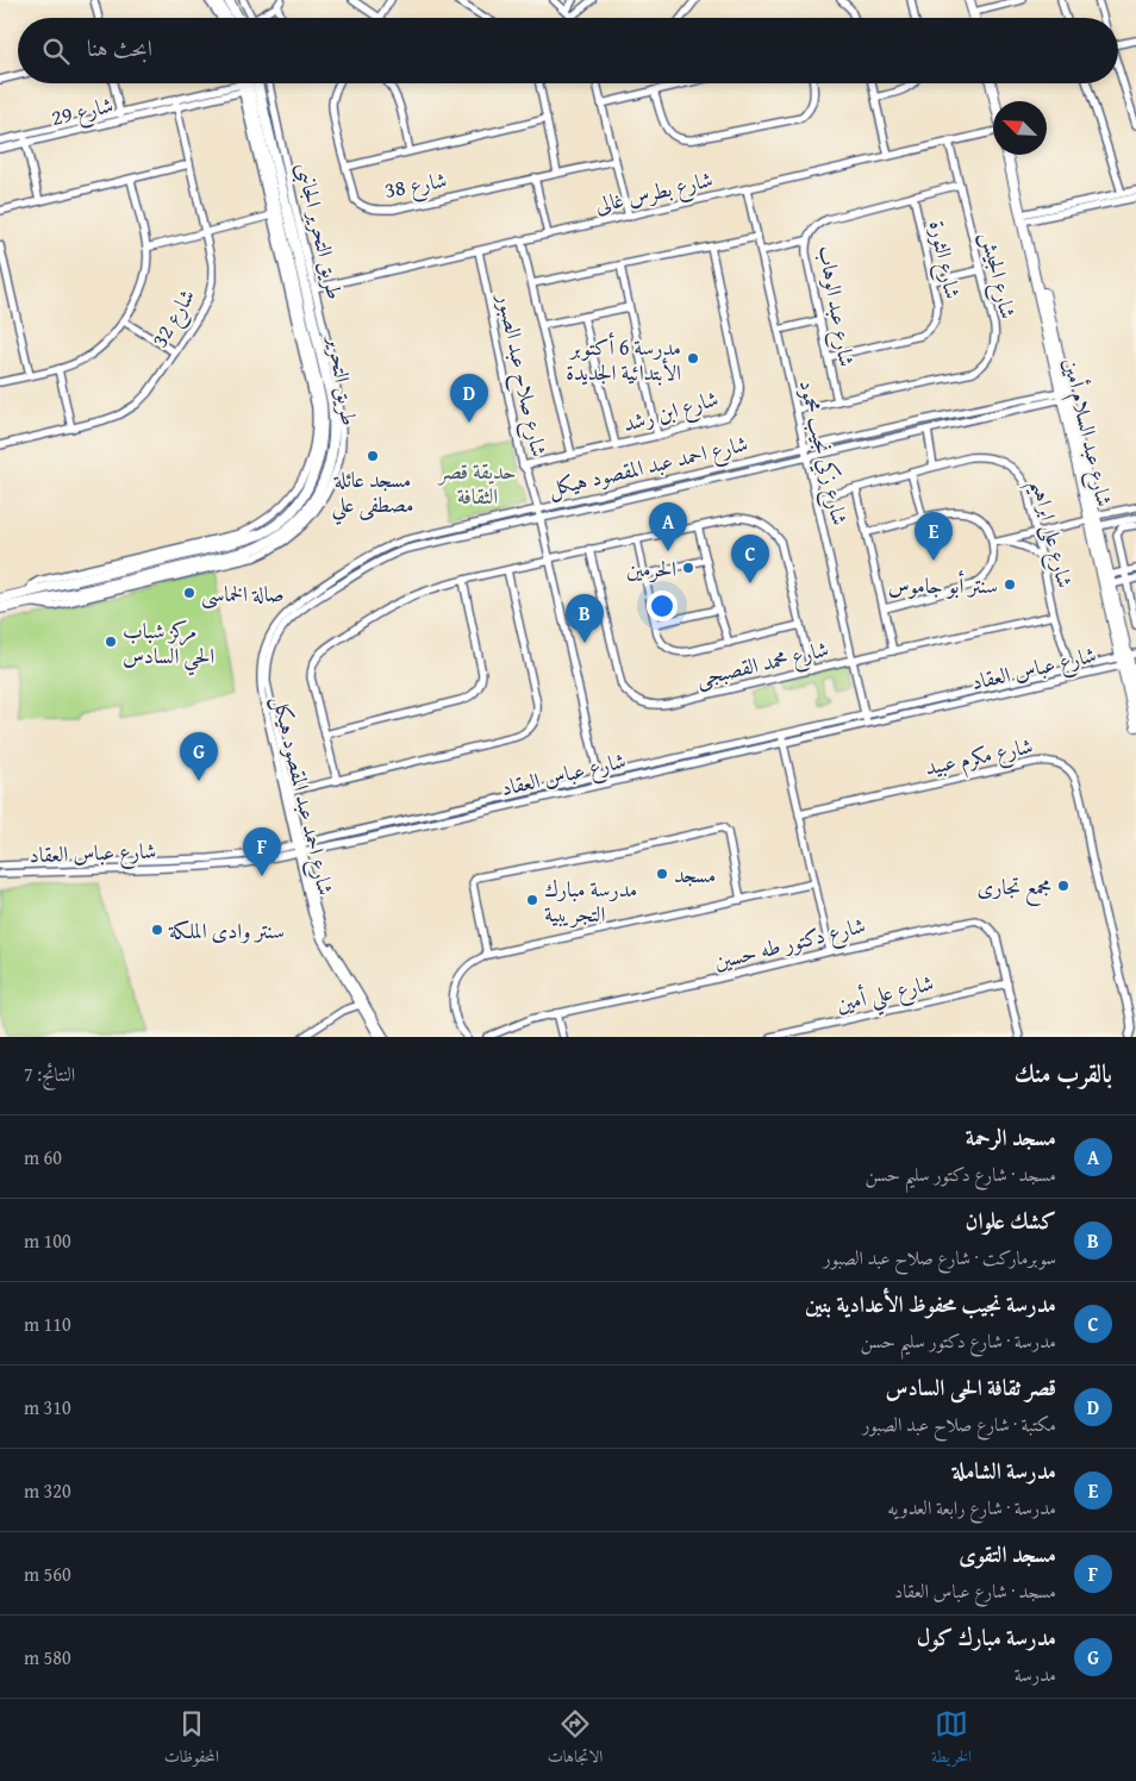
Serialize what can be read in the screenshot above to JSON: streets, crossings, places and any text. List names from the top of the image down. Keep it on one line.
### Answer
{"streets":{"street":["شارع 29","شارع 38","شارع بطرس غالى","طريق التحرير الجانبى","شارع الثورة","شارع الجيش","شارع عبد الوهاب","شارع 32","شارع صلاح عبد الصبور","طريق التحرير","شارع ابن رشد","شارع عبد السلام أمين","شارع زكي نجيب محمود","شارع احمد عبد المقصود هيكل","شارع على ابراهيم","شارع محمد القصبجى","شارع عباس العقاد","شارع مكرم عبيد","شارع دكتور طه حسين","شارع علي أمين"]},"crossings":[["شارع 29","شارع 32"],["شارع بطرس غالى","طريق التحرير الجانبى"],["شارع بطرس غالى","شارع الجيش"],["شارع بطرس غالى","شارع صلاح عبد الصبور"],["شارع بطرس غالى","شارع زكي نجيب محمود"],["طريق التحرير الجانبى","طريق التحرير"],["شارع الثورة","شارع عبد الوهاب"],["شارع الجيش","شارع عبد الوهاب"],["شارع الجيش","شارع زكي نجيب محمود"],["شارع صلاح عبد الصبور","شارع ابن رشد"],["شارع صلاح عبد الصبور","شارع احمد عبد المقصود هيكل"],["شارع صلاح عبد الصبور","شارع عباس العقاد"],["شارع عبد السلام أمين","شارع احمد عبد المقصود هيكل"],["شارع عبد السلام أمين","شارع عباس العقاد"],["شارع زكي نجيب محمود","شارع احمد عبد المقصود هيكل"],["شارع زكي نجيب محمود","شارع على ابراهيم"],["شارع زكي نجيب محمود","شارع محمد القصبجى"],["شارع زكي نجيب محمود","شارع عباس العقاد"],["شارع احمد عبد المقصود هيكل","شارع عباس العقاد"],["شارع على ابراهيم","شارع محمد القصبجى"],["شارع على ابراهيم","شارع عباس العقاد"],["شارع دكتور طه حسين","شارع علي أمين"]],"parks":["حديقة قصر الثقافة"],"places":["مدرسة 6 أكتوبر الأبتدائية الجديدة","مسجد عائلة مصطفى علي","الحرمين","سنتر أبو جاموس","صالة الخماسى","مركز شباب الحي السادس","مسجد","مجمع تجارى","مدرسة مبارك التجريبية","سنتر وادى الملكة"],"north":"top left","page":{"search":"ابحث هنا","pins":["D","A","E","C","B","G","F"],"heading":["بالقرب منك","النتائج: 7"],"list":[{"mark":"A","name":"مسجد الرحمة","note":"مسجد · شارع دكتور سليم حسن","value":"60 m"},{"mark":"B","name":"كشك علوان","note":"سوبرماركت · شارع صلاح عبد الصبور","value":"100 m"},{"mark":"C","name":"مدرسة نجيب محفوظ الأعدادية بنين","note":"مدرسة · شارع دكتور سليم حسن","value":"110 m"},{"mark":"D","name":"قصر ثقافة الحى السادس","note":"مكتبة · شارع صلاح عبد الصبور","value":"310 m"},{"mark":"E","name":"مدرسة الشاملة","note":"مدرسة · شارع رابعة العدويه","value":"320 m"},{"mark":"F","name":"مسجد التقوى","note":"مسجد · شارع عباس العقاد","value":"560 m"},{"mark":"G","name":"مدرسة مبارك كول","note":"مدرسة","value":"580 m"}],"nav":["الخريطة","الاتجاهات","المحفوظات"]}}
